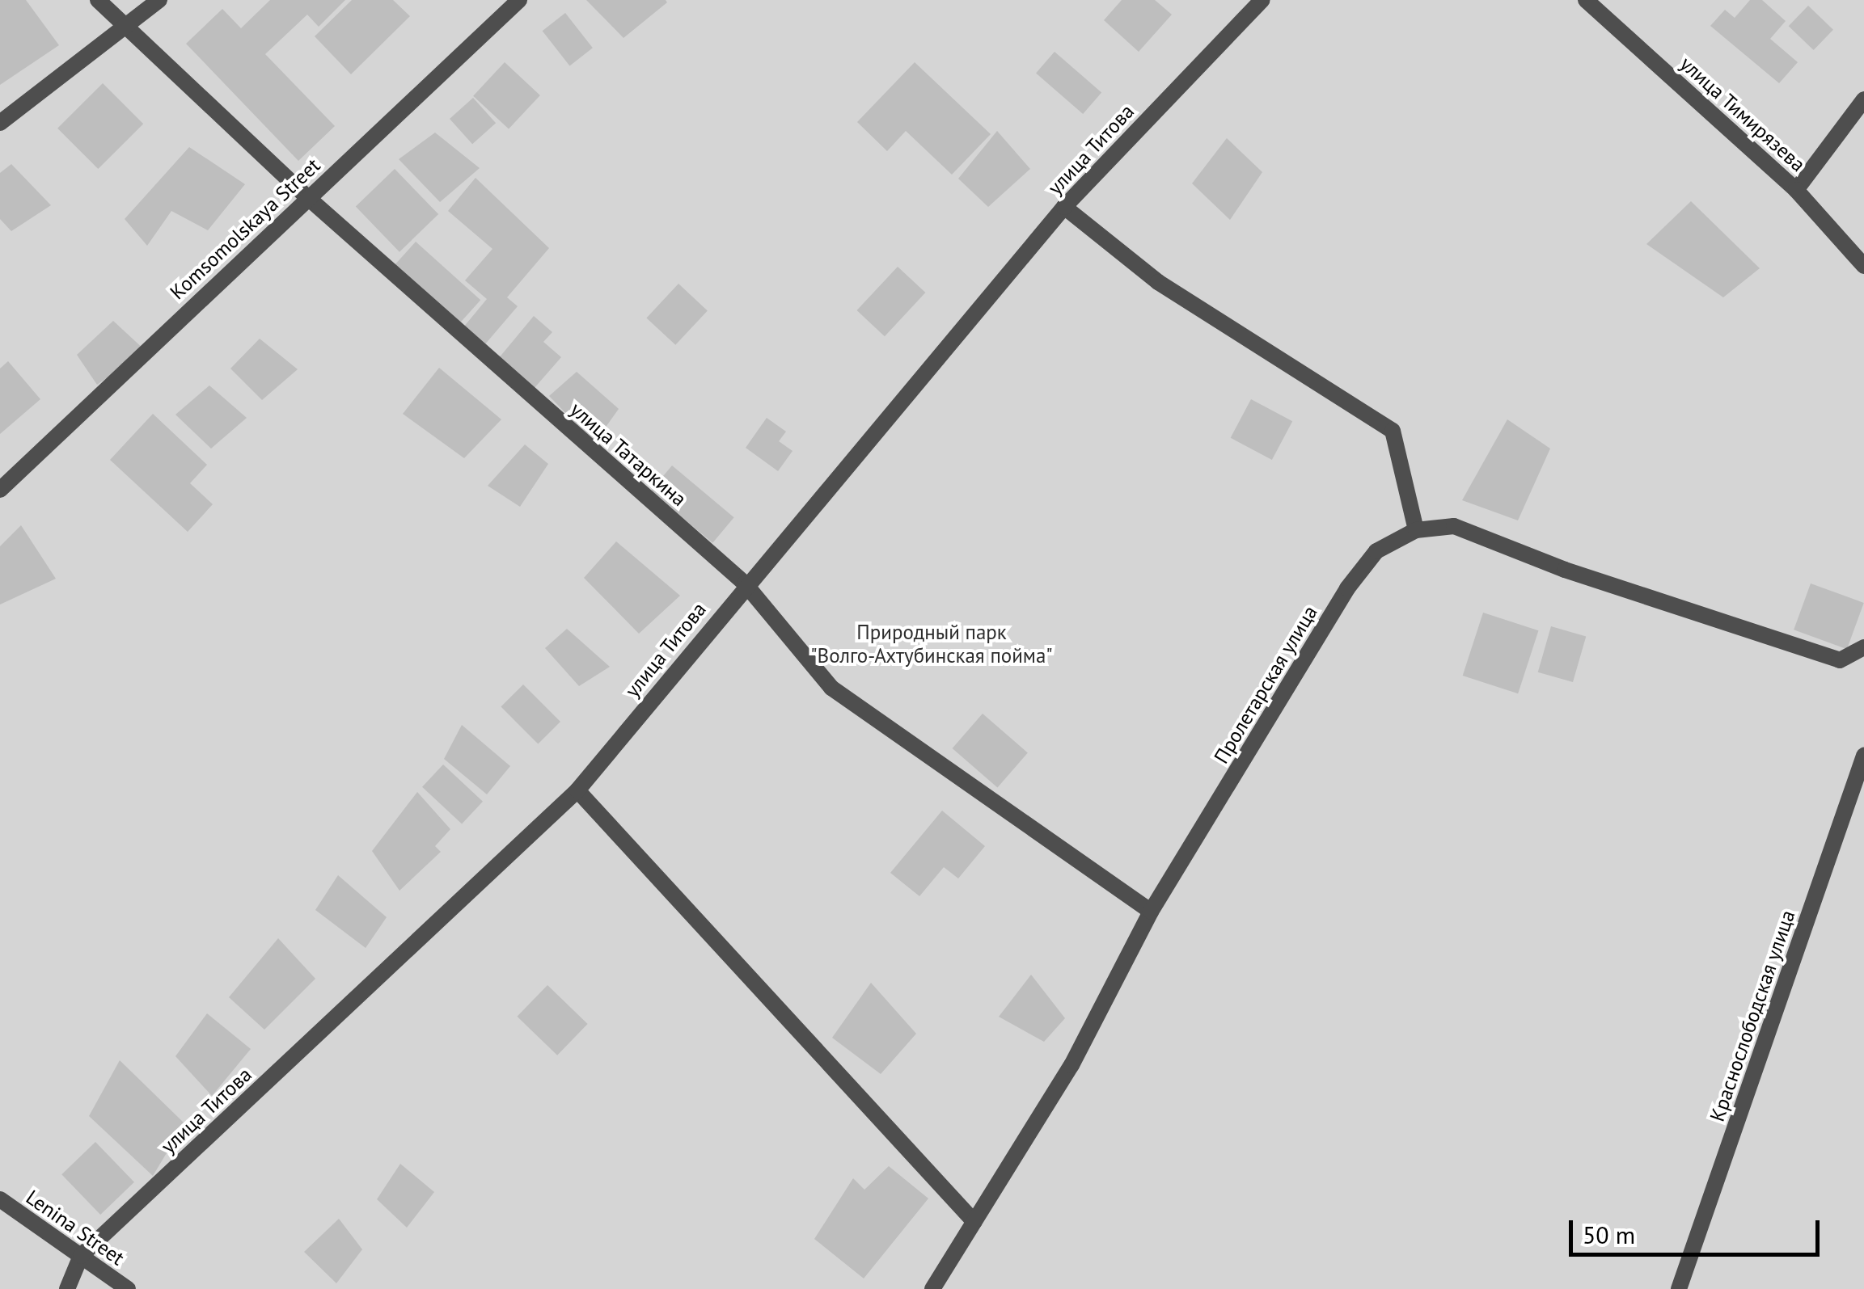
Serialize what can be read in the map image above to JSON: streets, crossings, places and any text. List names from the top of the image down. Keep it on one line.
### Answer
{"streets":{"street":["улица Тимирязева","улица Титова","Komsomolskaya Street","улица Татаркина","Пролетарская улица","Краснослободская улица","Lenina Street"]},"crossings":[["улица Титова","улица Татаркина"],["улица Титова","Lenina Street"],["Komsomolskaya Street","улица Татаркина"],["улица Татаркина","Пролетарская улица"]],"parks":["Природный парк \"Волго-Ахтубинская пойма\""],"scale_bar":"50 m"}
